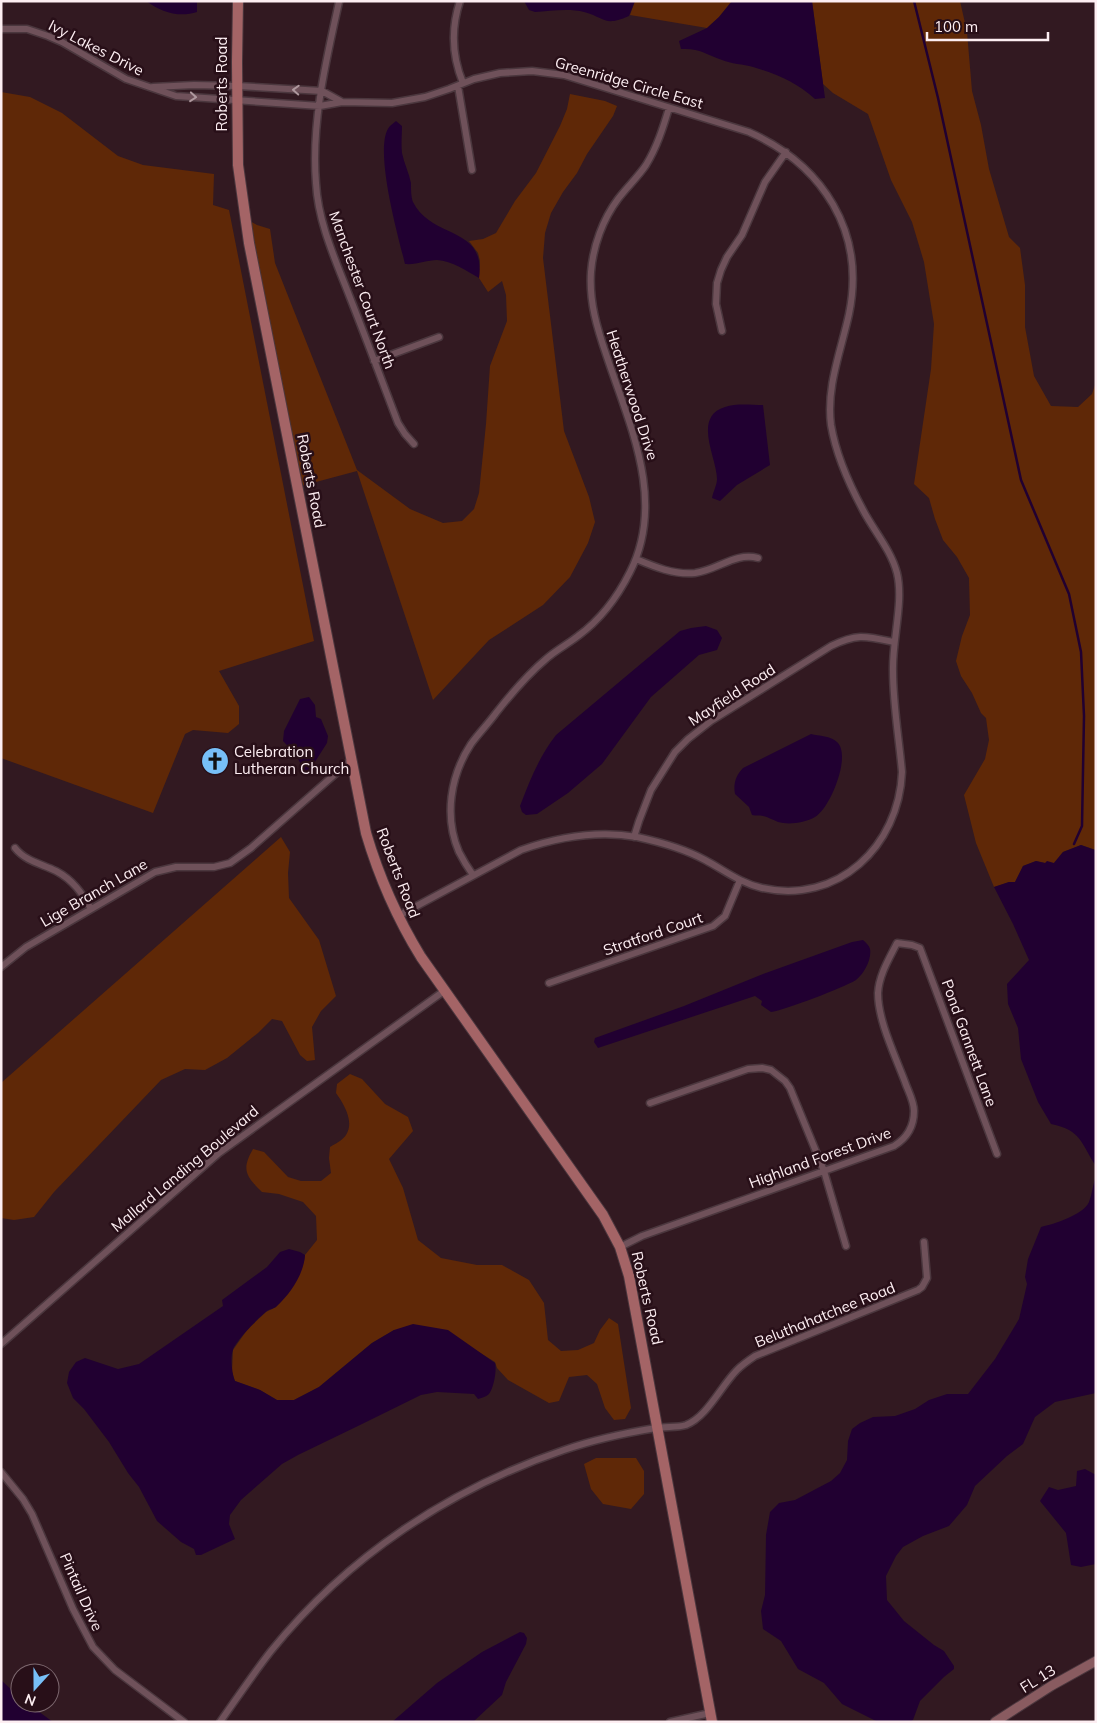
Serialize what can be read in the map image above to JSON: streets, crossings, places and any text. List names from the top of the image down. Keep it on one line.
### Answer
{"streets":{"main road":["Roberts Road","FL 13"],"street":["Ivy Lakes Drive","Greenridge Circle East","Manchester Court North","Heatherwood Drive","Mayfield Road","Lige Branch Lane","Stratford Court","Pond Gannett Lane","Highland Forest Drive","Mallard Landing Boulevard","Beluthahatchee Road","Pintail Drive"]},"crossings":[["Ivy Lakes Drive","Greenridge Circle East"],["Ivy Lakes Drive","Roberts Road"],["Greenridge Circle East","Roberts Road"],["Greenridge Circle East","Manchester Court North"],["Greenridge Circle East","Heatherwood Drive"],["Greenridge Circle East","Mayfield Road"],["Greenridge Circle East","Stratford Court"],["Roberts Road","Lige Branch Lane"],["Roberts Road","Highland Forest Drive"],["Roberts Road","Mallard Landing Boulevard"],["Roberts Road","Beluthahatchee Road"],["Pond Gannett Lane","Highland Forest Drive"]],"places":{"church":["Celebration Lutheran Church"]},"scale_bar":"100 m","north":"bottom"}
